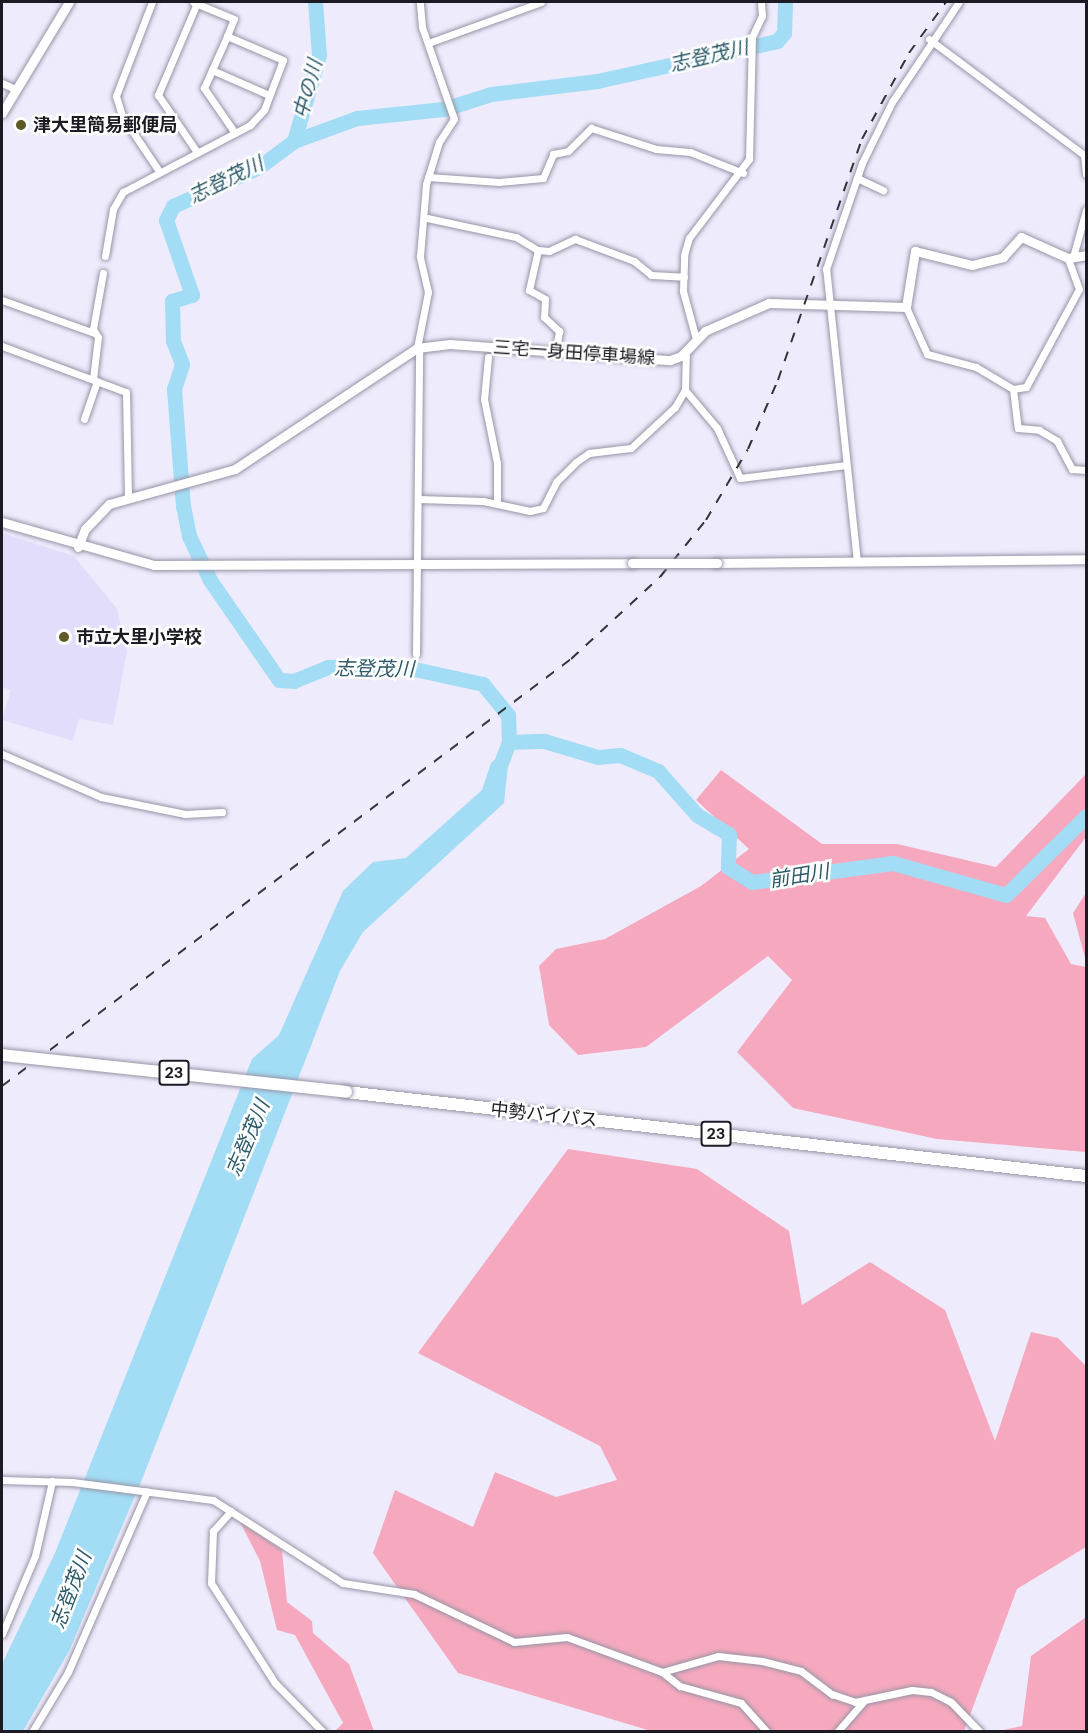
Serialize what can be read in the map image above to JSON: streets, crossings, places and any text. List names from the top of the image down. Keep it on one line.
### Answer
{"streets":{"highway":["23","中勢バイパス"],"main road":["三宅一身田停車場線"]},"water":["志登茂川","中の川","前田川"],"places":["津大里簡易郵便局","市立大里小学校"]}
